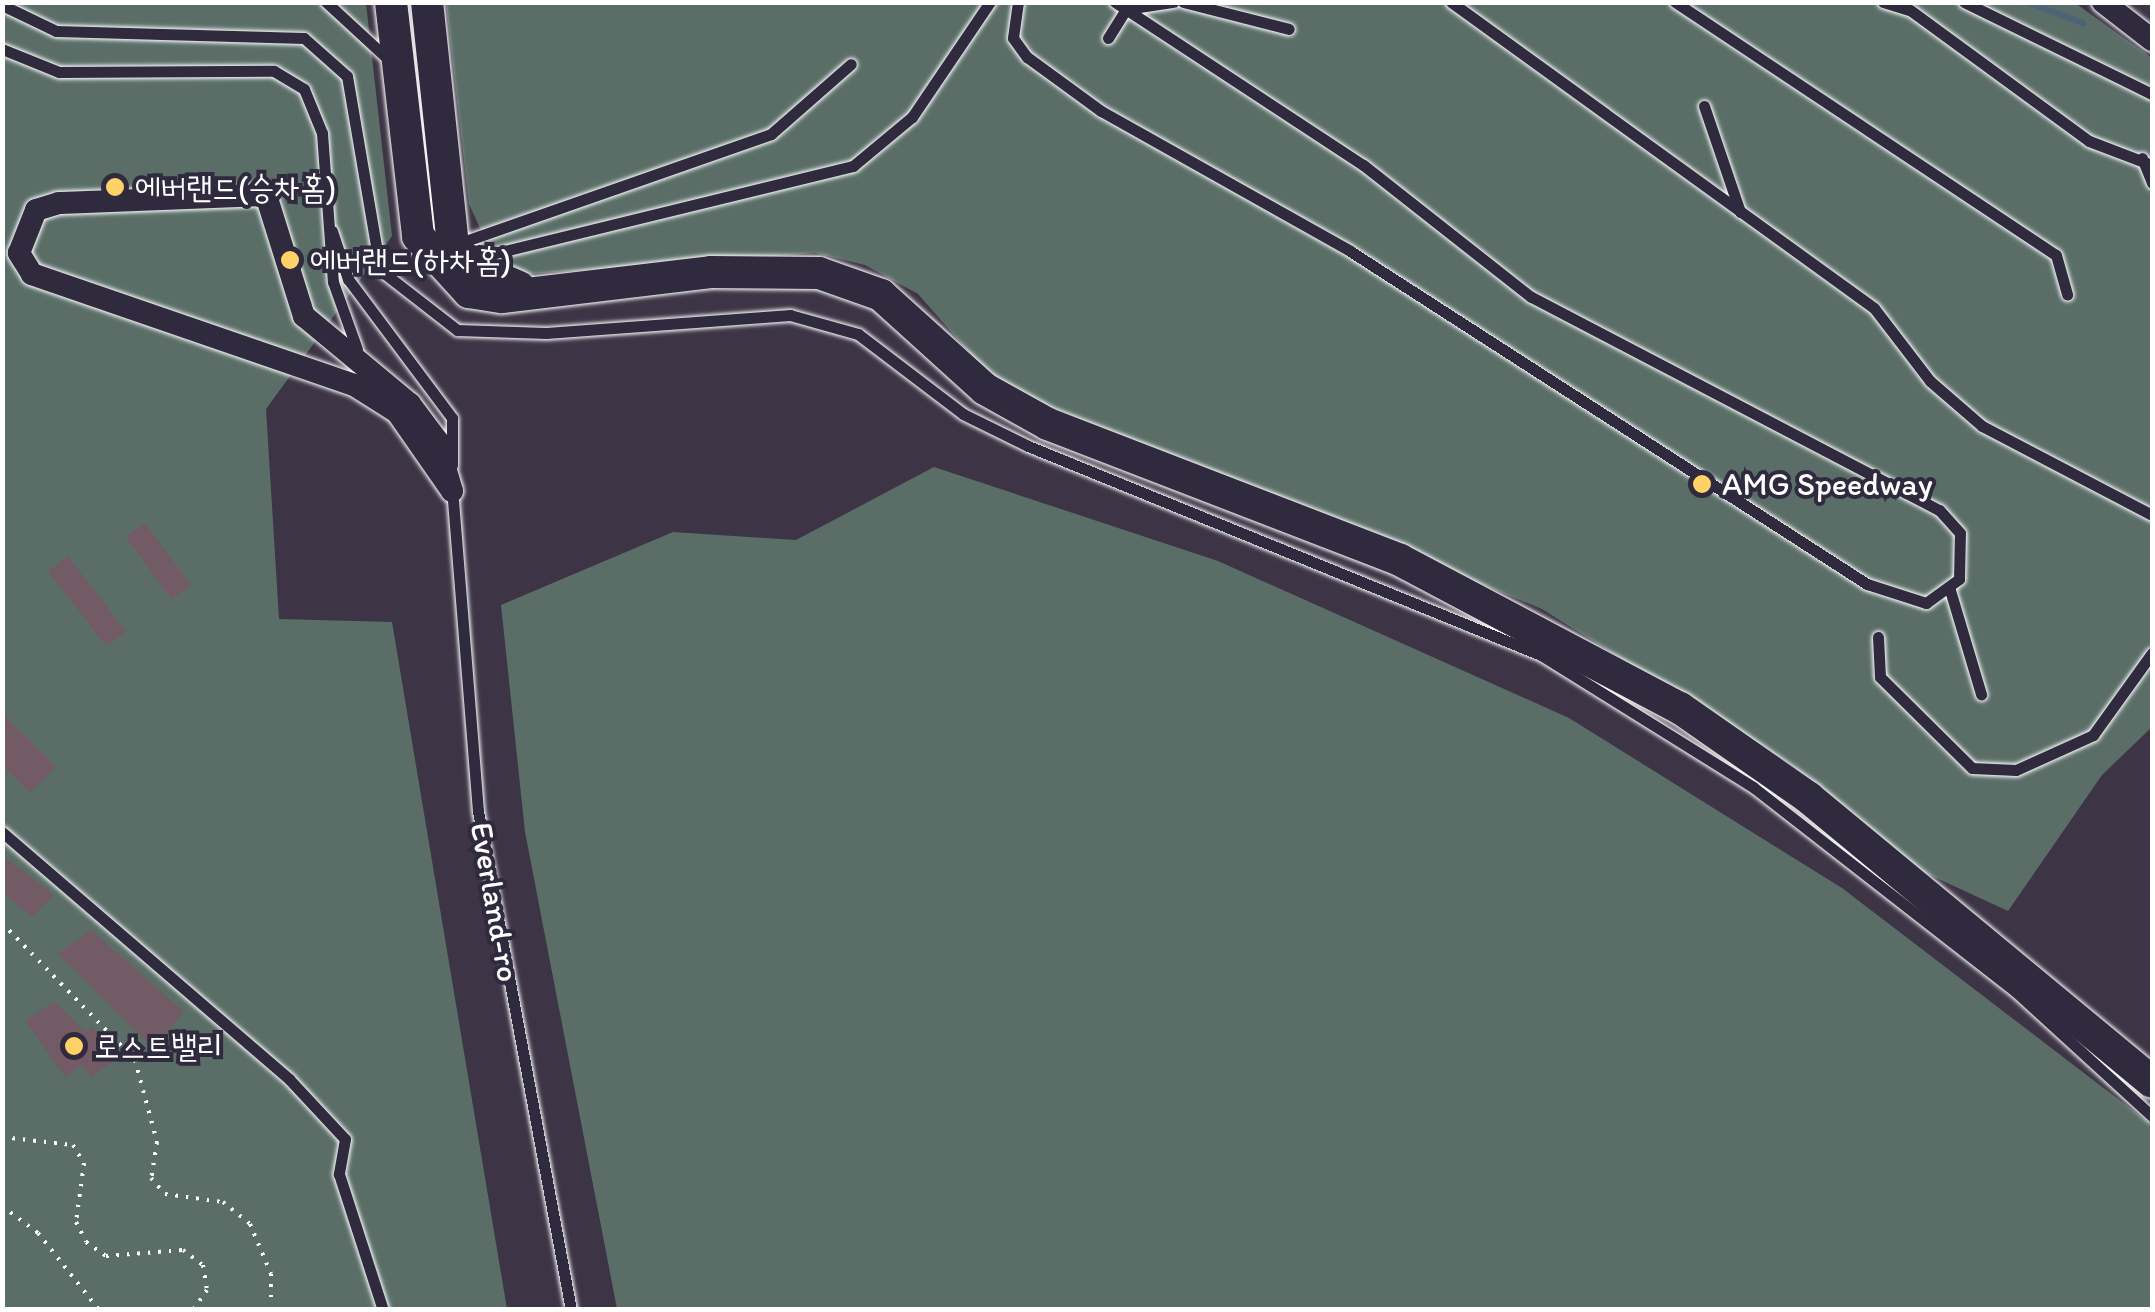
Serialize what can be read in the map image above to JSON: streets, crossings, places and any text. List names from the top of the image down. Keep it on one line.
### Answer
{"streets":{"lane":["Everland-ro"]},"places":["에버랜드(승차홈)","에버랜드(하차홈)","AMG Speedway","로스트밸리"]}
